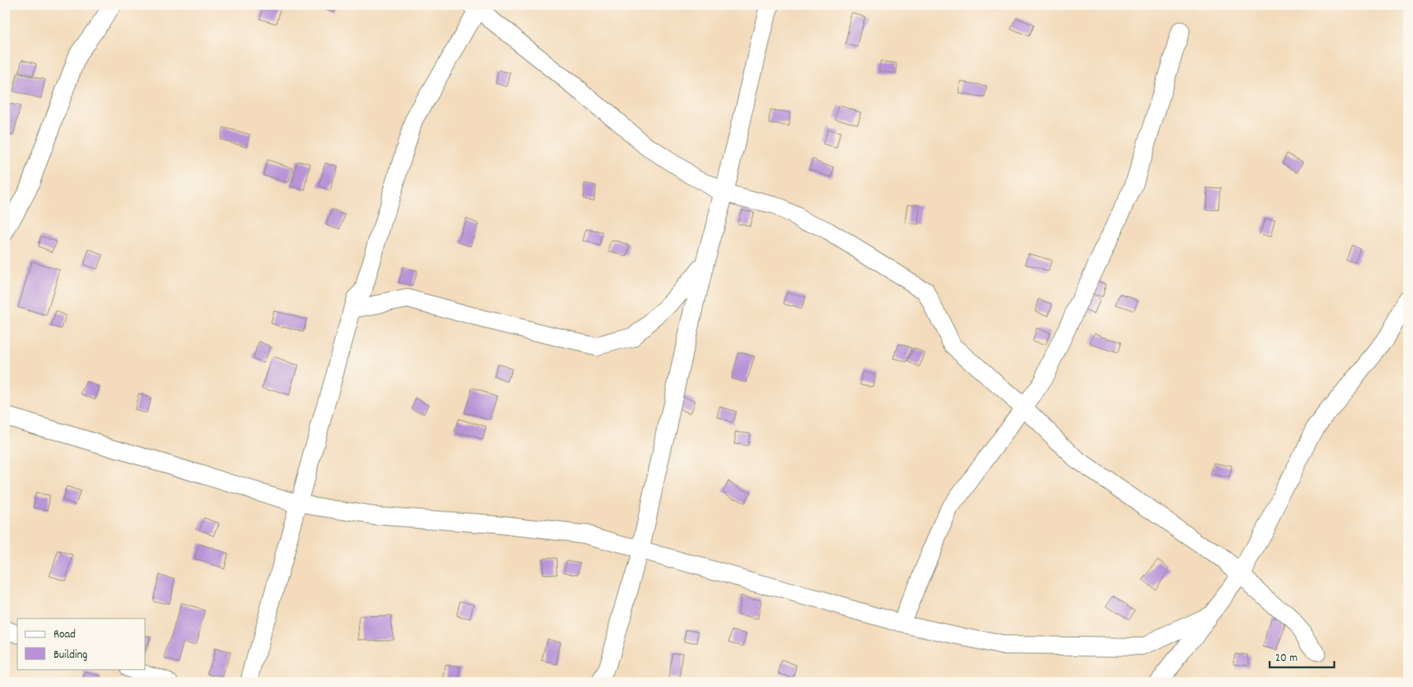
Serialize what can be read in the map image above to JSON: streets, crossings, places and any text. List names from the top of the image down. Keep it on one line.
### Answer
{"legend":["Road","Building"],"scale_bar":"20 m"}
